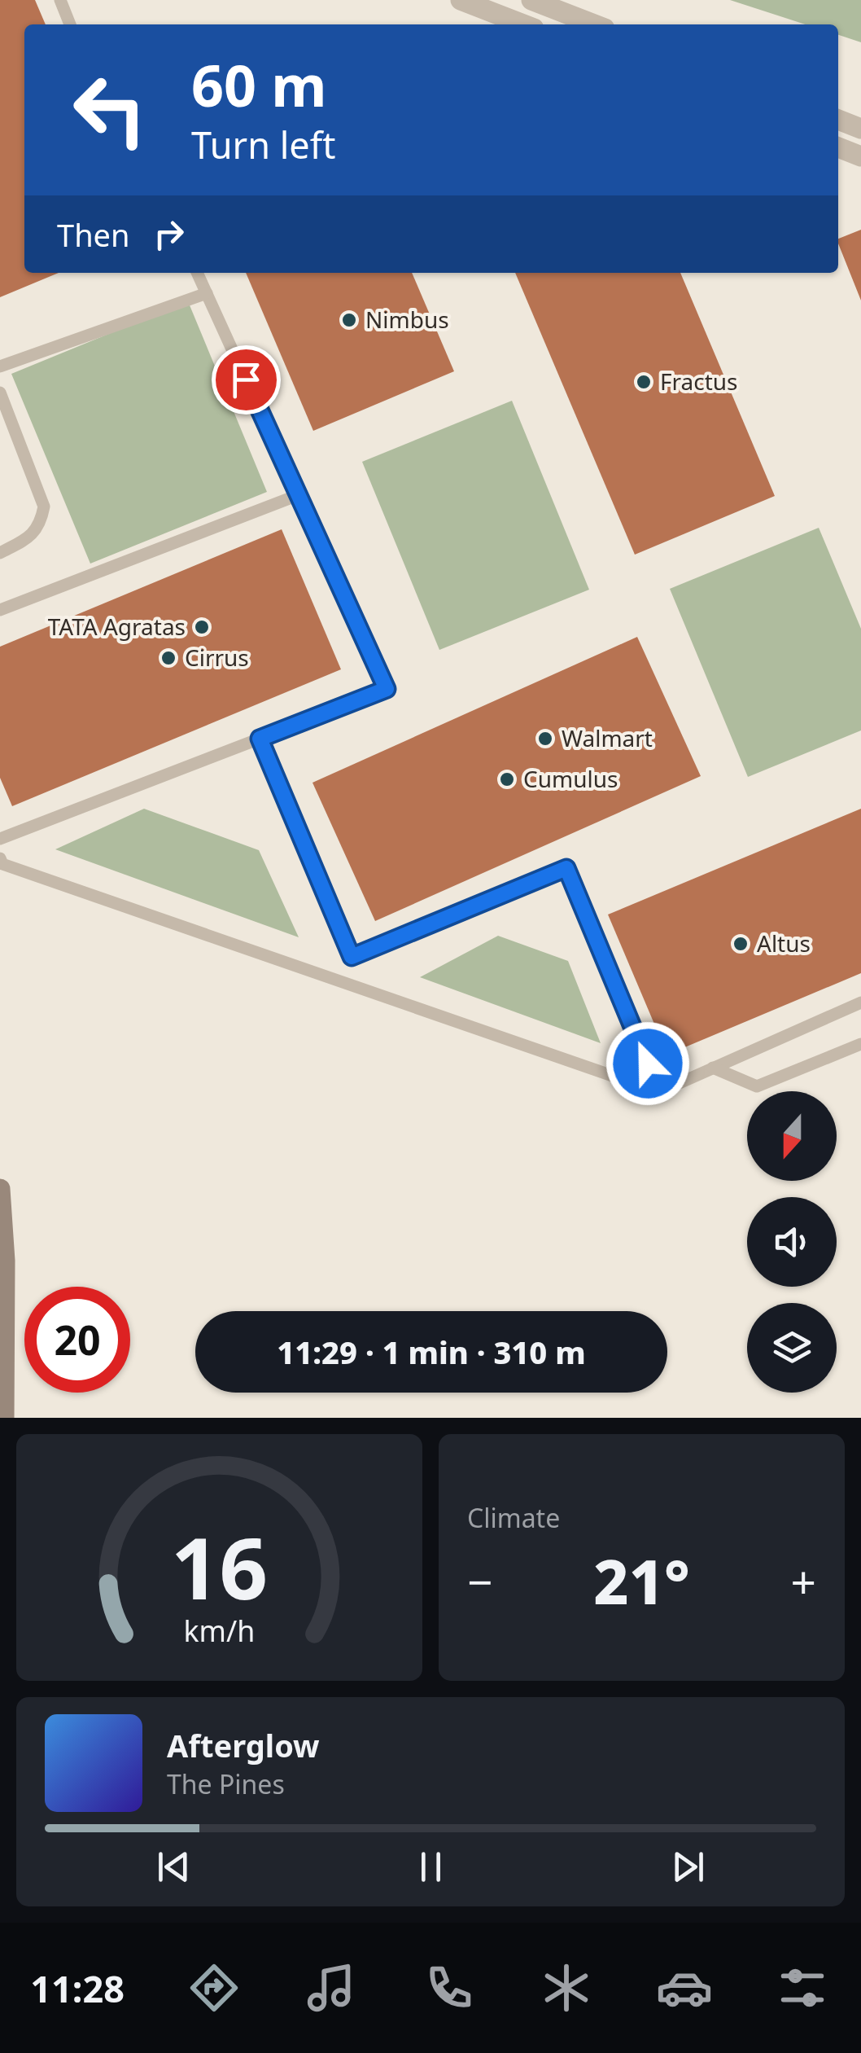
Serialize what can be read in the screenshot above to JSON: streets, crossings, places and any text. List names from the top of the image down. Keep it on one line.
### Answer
{"places":["Nimbus","Fractus","TATA Agratas","Cirrus","Walmart","Cumulus","Altus"],"north":"bottom","page":{"turn":["60 m","Turn left"],"then":"Then","limit":"20","trip":"11:29 · 1 min · 310 m","tile":"Climate","heat":["−","21°","+"],"song":["Afterglow","The Pines"],"tabs":"11:28","gauge":["16","km/h"]}}
